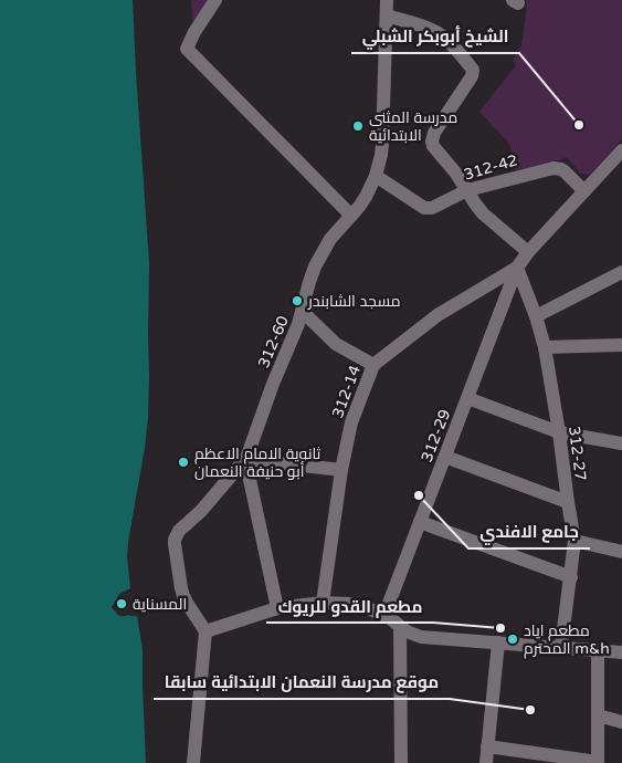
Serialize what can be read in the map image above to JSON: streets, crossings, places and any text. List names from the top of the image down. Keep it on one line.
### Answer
{"streets":{"street":["312-42","312-60","312-14","312-29","312-27"]},"crossings":[["312-42","312-60"],["312-14","312-29"],["312-14","312-27"],["312-29","312-27"]],"places":["الشيخ أبوبكر الشبلي","مدرسة المثنى الابتدائية","مسجد الشابندر","ثانوية الامام الاعظم أبو حنيفة النعمان","جامع الافندي","المسناية","مطعم القدو للريوك","مطعم اياد المحترم m&h","موقع مدرسة النعمان الابتدائية سابقا"]}
